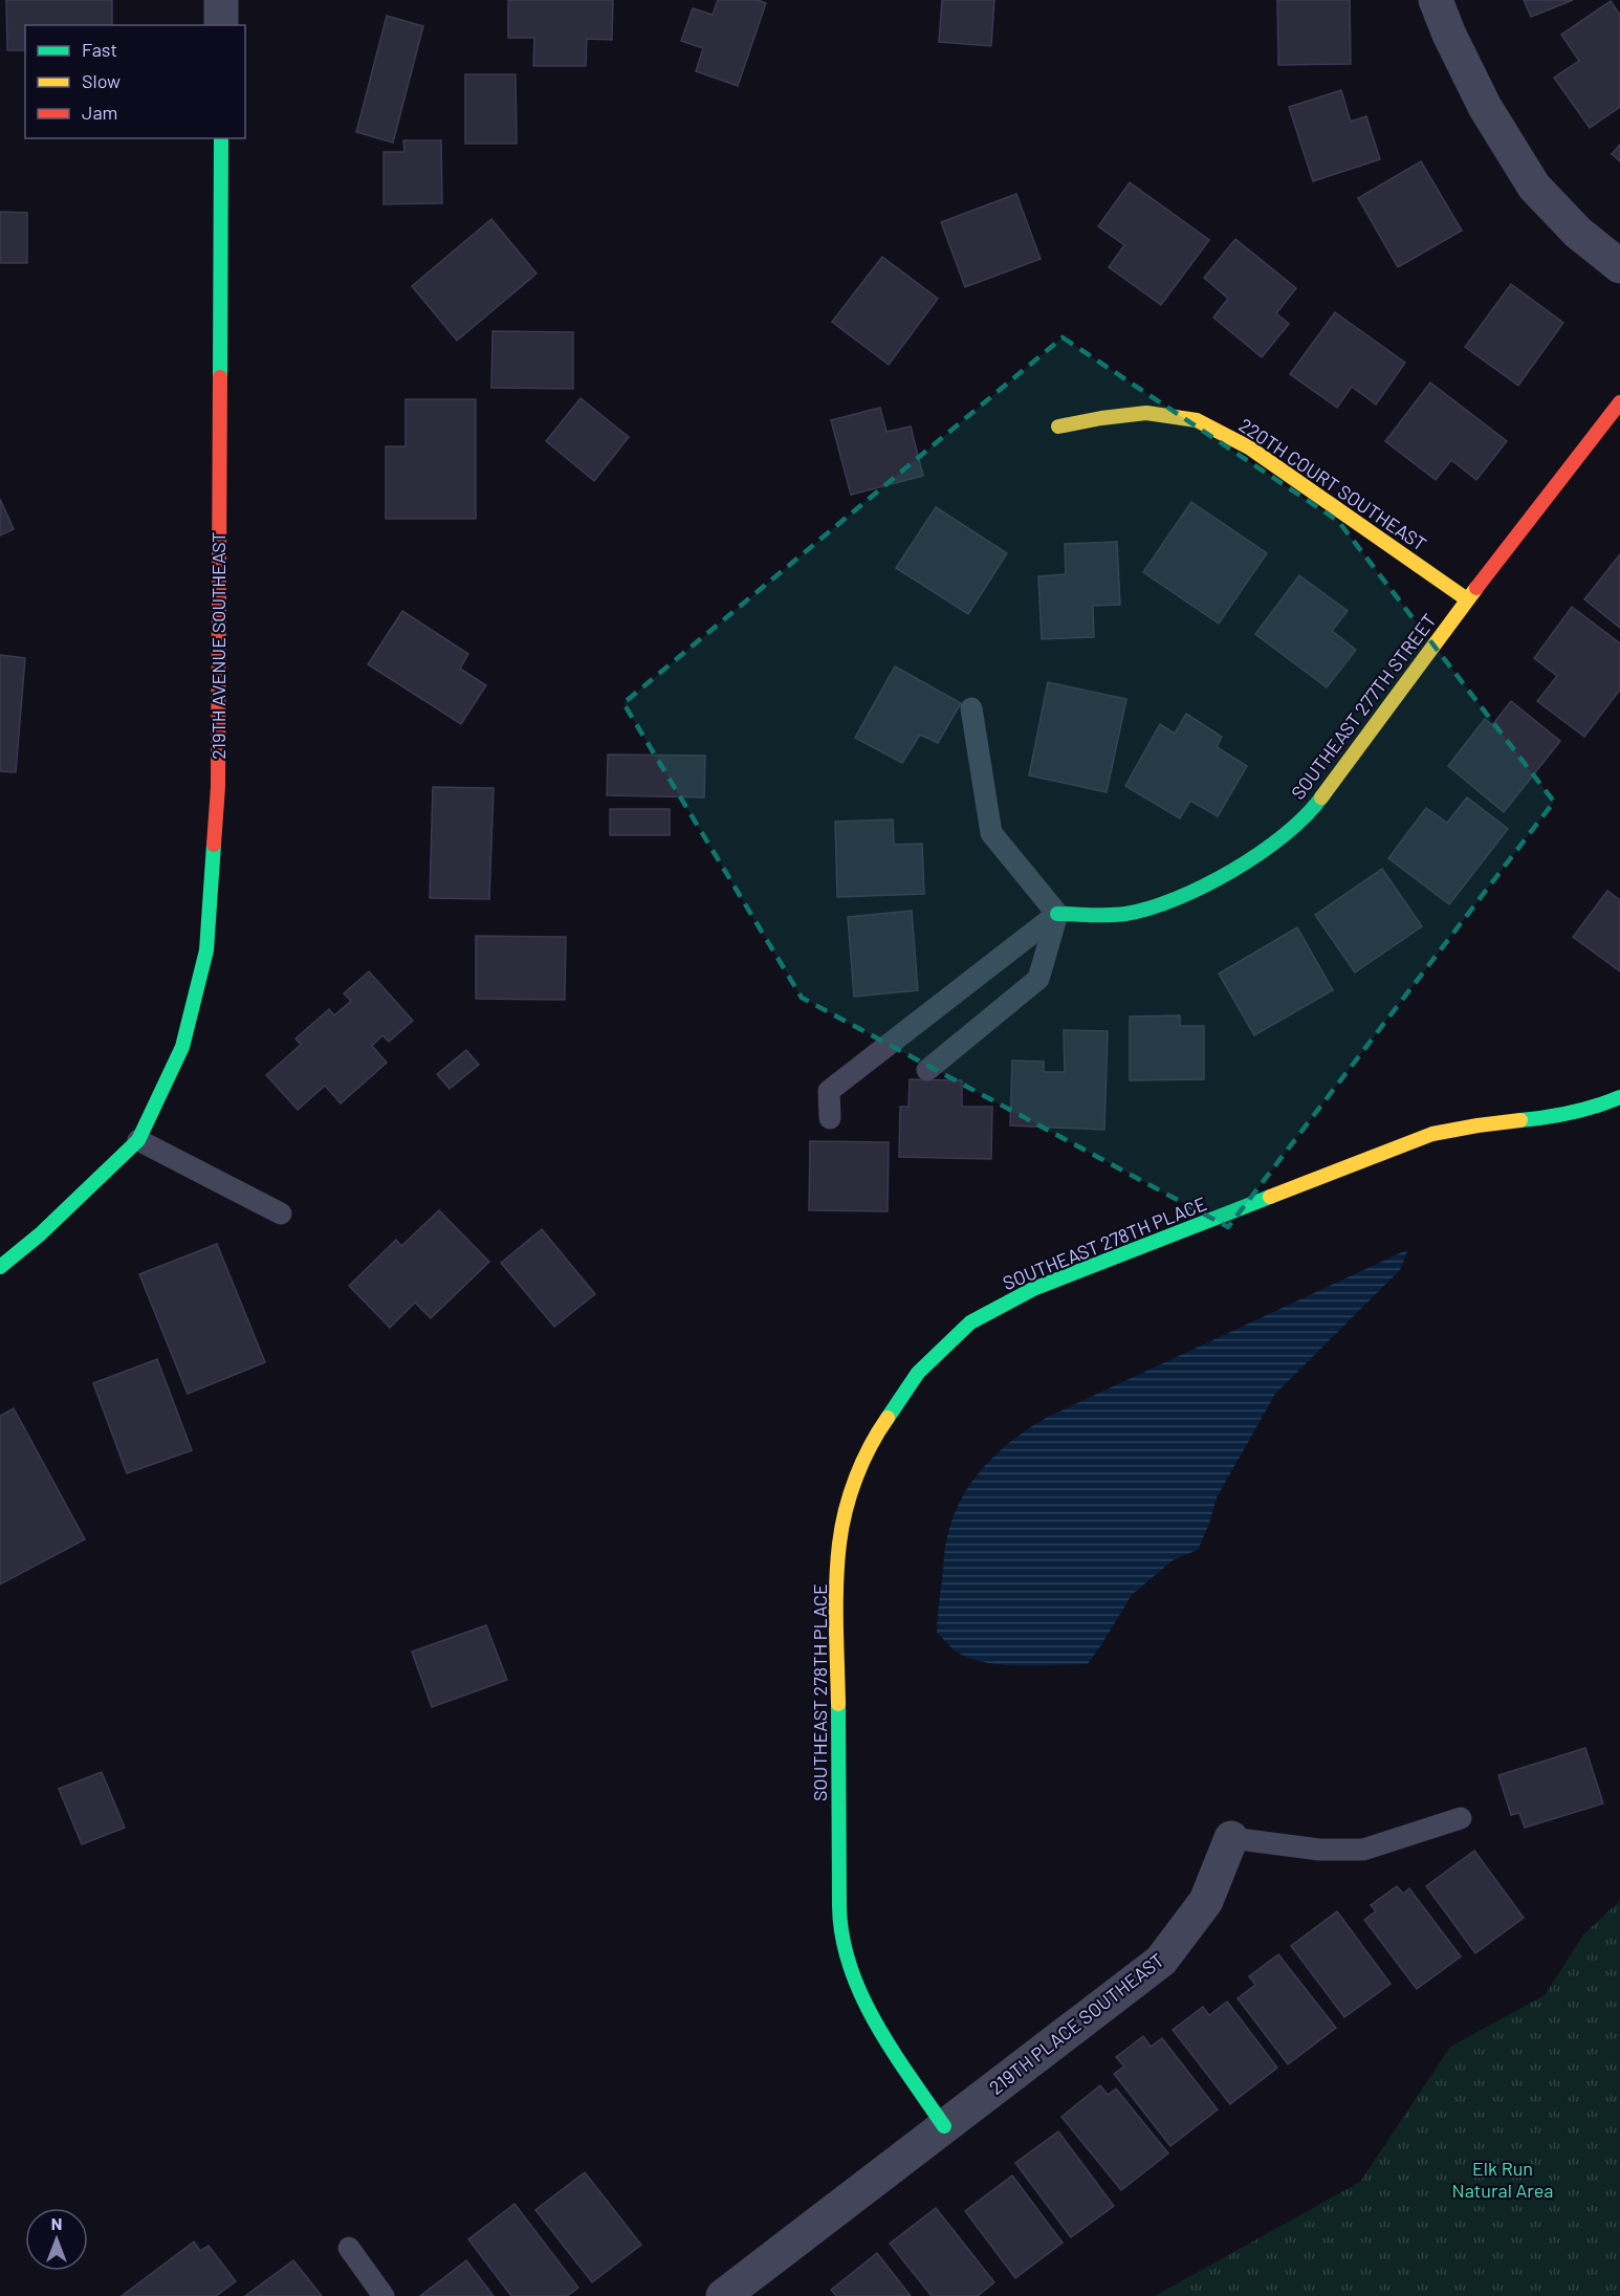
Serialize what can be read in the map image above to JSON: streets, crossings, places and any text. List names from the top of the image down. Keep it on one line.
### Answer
{"streets":{"street":["220TH COURT SOUTHEAST","219TH AVENUE SOUTHEAST","SOUTHEAST 277TH STREET","SOUTHEAST 278TH PLACE","219TH PLACE SOUTHEAST"]},"crossings":[["220TH COURT SOUTHEAST","SOUTHEAST 277TH STREET"],["SOUTHEAST 278TH PLACE","219TH PLACE SOUTHEAST"]],"parks":["Elk Run Natural Area"],"legend":["Fast","Slow","Jam"],"north":"top"}
